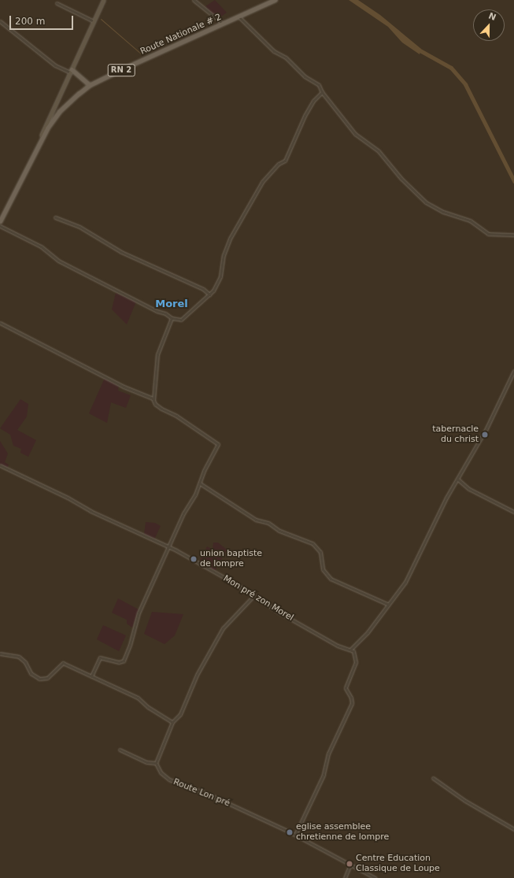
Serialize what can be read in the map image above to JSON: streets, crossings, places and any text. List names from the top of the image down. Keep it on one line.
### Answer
{"streets":{"main road":["Route Nationale # 2","RN 2"],"street":["Mon pré zon Morel","Route Lon pré"]},"districts":["Morel"],"places":["tabernacle du christ","union baptiste de lompre","eglise assemblee chretienne de lompre","Centre Education Classique de Loupe"],"scale_bar":"200 m","north":"top"}
